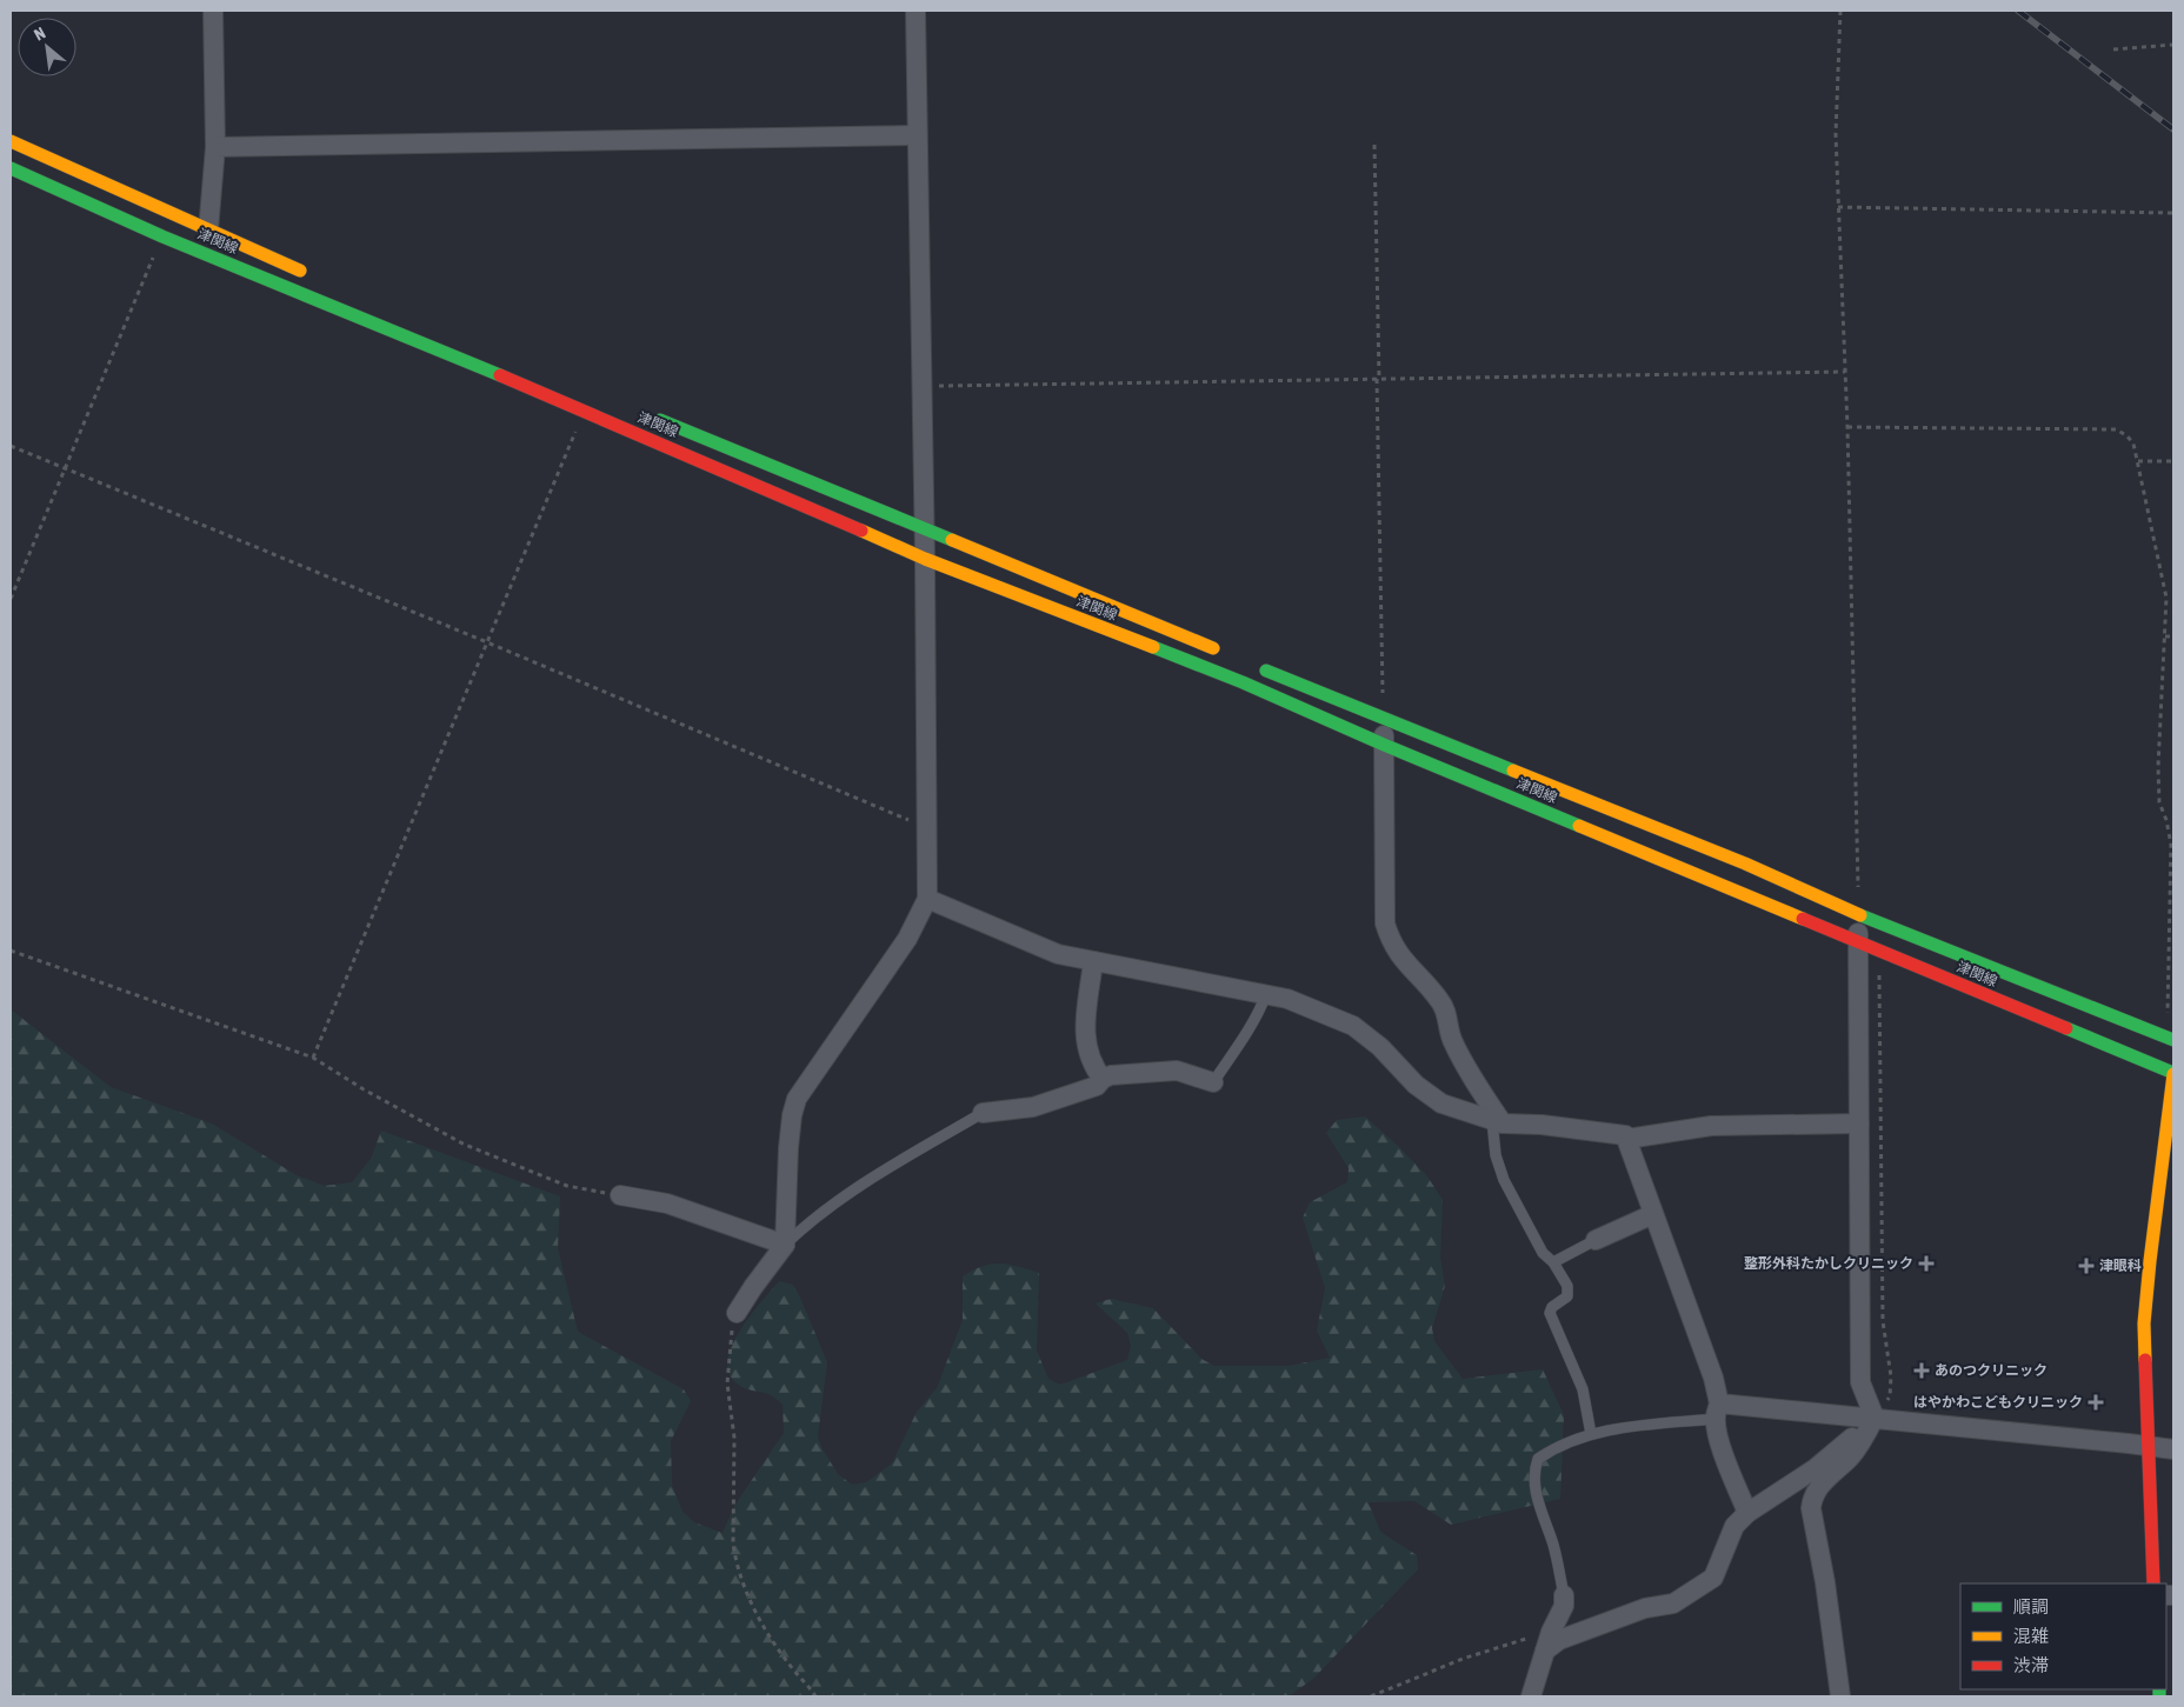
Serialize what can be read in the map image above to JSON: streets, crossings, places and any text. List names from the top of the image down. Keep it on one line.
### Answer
{"streets":{"main road":["津関線"]},"places":{"health":["整形外科たかしクリニック","津眼科","あのつクリニック","はやかわこどもクリニック"]},"legend":["順調","混雑","渋滞"],"north":"top left"}
